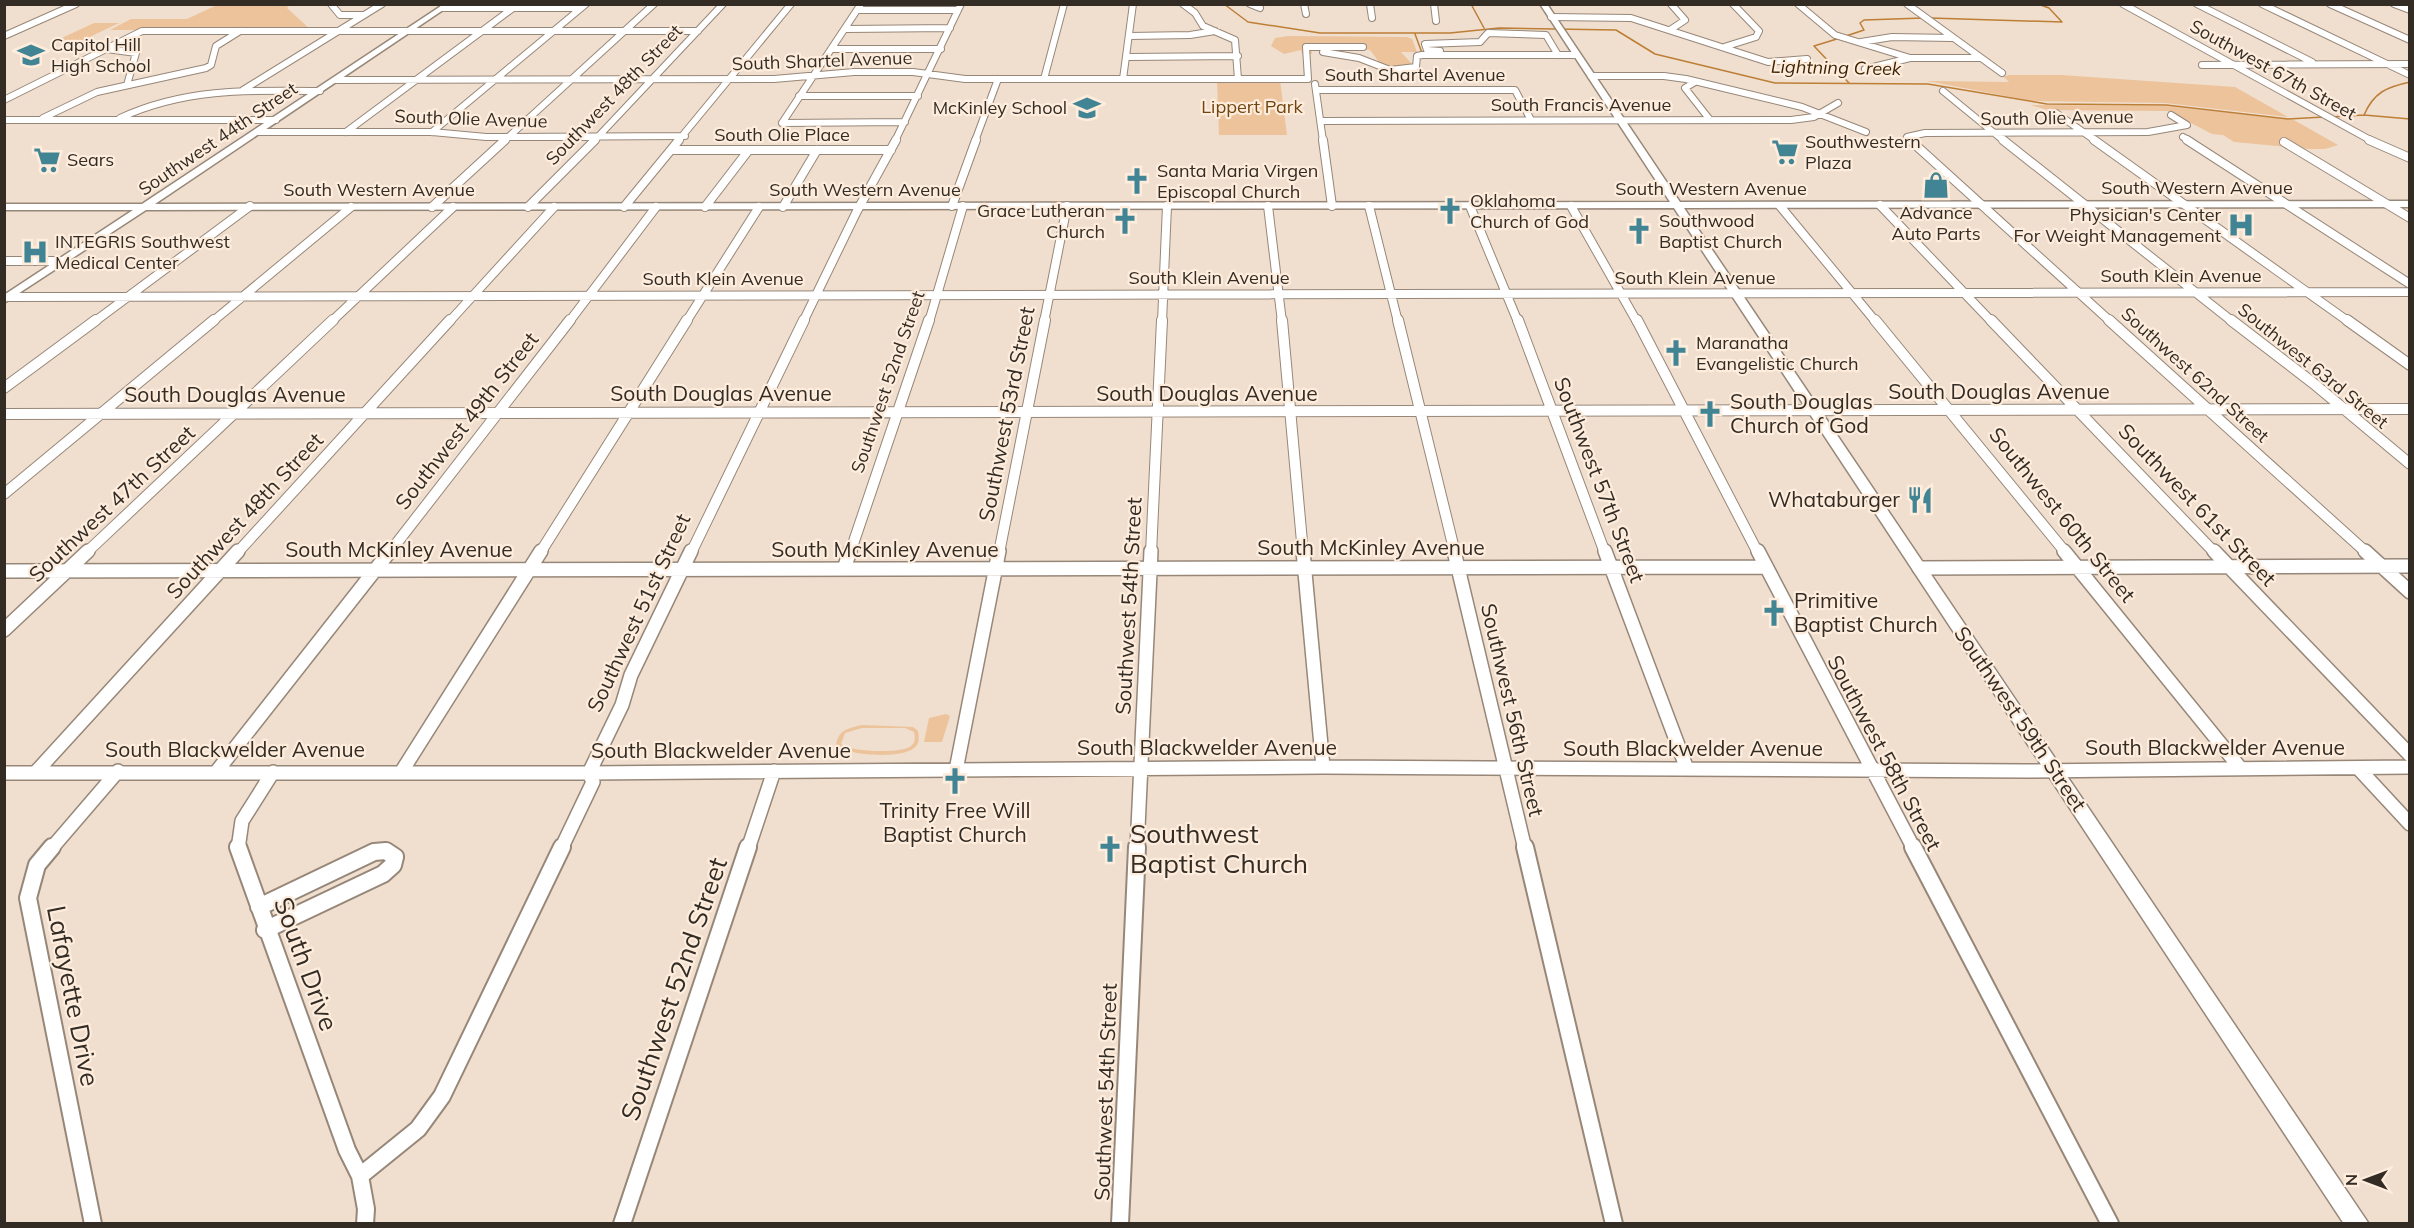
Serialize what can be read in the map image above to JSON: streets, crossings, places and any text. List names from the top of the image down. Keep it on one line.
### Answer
{"streets":{"main road":["Southwest 44th Street","South Western Avenue","Southwest 59th Street"],"street":["South Shartel Avenue","Southwest 67th Street","Southwest 48th Street","South Francis Avenue","South Olie Avenue","South Olie Place","South Klein Avenue","Southwest 63rd Street","Southwest 62nd Street","Southwest 52nd Street","South Douglas Avenue","Southwest 53rd Street","Southwest 49th Street","Southwest 57th Street","Southwest 47th Street","Southwest 61st Street","Southwest 60th Street","South McKinley Avenue","Southwest 54th Street","Southwest 51st Street","Southwest 56th Street","South Blackwelder Avenue","Southwest 58th Street","South Drive","Lafayette Drive"]},"crossings":[["South Shartel Avenue","Southwest 48th Street"],["South Shartel Avenue","South Francis Avenue"],["South Shartel Avenue","Southwest 44th Street"],["South Shartel Avenue","Southwest 51st Street"],["Southwest 48th Street","South Olie Avenue"],["Southwest 48th Street","South Western Avenue"],["Southwest 48th Street","South Klein Avenue"],["Southwest 48th Street","South Douglas Avenue"],["Southwest 48th Street","South McKinley Avenue"],["Southwest 48th Street","South Blackwelder Avenue"],["South Francis Avenue","Southwest 59th Street"],["South Olie Avenue","Southwest 44th Street"],["South Olie Avenue","Southwest 63rd Street"],["South Olie Avenue","Southwest 62nd Street"],["South Olie Place","Southwest 51st Street"],["Southwest 44th Street","South Western Avenue"],["Southwest 44th Street","South Klein Avenue"],["South Western Avenue","Southwest 63rd Street"],["South Western Avenue","Southwest 62nd Street"],["South Western Avenue","Southwest 52nd Street"],["South Western Avenue","Southwest 53rd Street"],["South Western Avenue","Southwest 49th Street"],["South Western Avenue","Southwest 57th Street"],["South Western Avenue","Southwest 47th Street"],["South Western Avenue","Southwest 61st Street"],["South Western Avenue","Southwest 60th Street"],["South Western Avenue","Southwest 54th Street"],["South Western Avenue","Southwest 51st Street"],["South Western Avenue","Southwest 56th Street"],["South Western Avenue","Southwest 59th Street"],["South Western Avenue","Southwest 58th Street"],["South Klein Avenue","Southwest 63rd Street"],["South Klein Avenue","Southwest 62nd Street"],["South Klein Avenue","Southwest 52nd Street"],["South Klein Avenue","Southwest 53rd Street"],["South Klein Avenue","Southwest 49th Street"],["South Klein Avenue","Southwest 57th Street"],["South Klein Avenue","Southwest 47th Street"],["South Klein Avenue","Southwest 61st Street"],["South Klein Avenue","Southwest 60th Street"],["South Klein Avenue","Southwest 54th Street"],["South Klein Avenue","Southwest 51st Street"],["South Klein Avenue","Southwest 56th Street"],["South Klein Avenue","Southwest 59th Street"],["South Klein Avenue","Southwest 58th Street"],["Southwest 63rd Street","South Douglas Avenue"],["Southwest 62nd Street","South Douglas Avenue"],["Southwest 52nd Street","South Douglas Avenue"],["Southwest 52nd Street","South McKinley Avenue"],["Southwest 52nd Street","South Blackwelder Avenue"],["South Douglas Avenue","Southwest 53rd Street"],["South Douglas Avenue","Southwest 49th Street"],["South Douglas Avenue","Southwest 57th Street"],["South Douglas Avenue","Southwest 47th Street"],["South Douglas Avenue","Southwest 61st Street"],["South Douglas Avenue","Southwest 60th Street"],["South Douglas Avenue","Southwest 54th Street"],["South Douglas Avenue","Southwest 51st Street"],["South Douglas Avenue","Southwest 56th Street"],["South Douglas Avenue","Southwest 59th Street"],["South Douglas Avenue","Southwest 58th Street"],["Southwest 53rd Street","South McKinley Avenue"],["Southwest 53rd Street","South Blackwelder Avenue"],["Southwest 49th Street","South McKinley Avenue"],["Southwest 49th Street","South Blackwelder Avenue"],["Southwest 57th Street","South McKinley Avenue"],["Southwest 57th Street","South Blackwelder Avenue"],["Southwest 47th Street","South McKinley Avenue"],["Southwest 60th Street","South Blackwelder Avenue"],["South McKinley Avenue","Southwest 54th Street"],["South McKinley Avenue","Southwest 51st Street"],["South McKinley Avenue","Southwest 56th Street"],["South McKinley Avenue","Southwest 58th Street"],["Southwest 54th Street","South Blackwelder Avenue"],["Southwest 51st Street","South Blackwelder Avenue"],["Southwest 51st Street","South Drive"],["Southwest 56th Street","South Blackwelder Avenue"],["Southwest 59th Street","South Blackwelder Avenue"],["South Blackwelder Avenue","Southwest 58th Street"],["South Blackwelder Avenue","South Drive"],["South Blackwelder Avenue","Lafayette Drive"]],"water":["Lightning Creek"],"parks":["Lippert Park"],"places":{"school or university":["Capitol Hill High School","McKinley School"],"supermarket":["Southwestern Plaza","Sears"],"church":["Santa Maria Virgen Episcopal Church","Oklahoma Church of God","Grace Lutheran Church","Southwood Baptist Church","Maranatha Evangelistic Church","South Douglas Church of God","Primitive Baptist Church","Trinity Free Will Baptist Church","Southwest Baptist Church"],"shop":["Advance Auto Parts"],"hospital":["Physician's Center For Weight Management","INTEGRIS Southwest Medical Center"],"restaurant":["Whataburger"]},"north":"left"}
